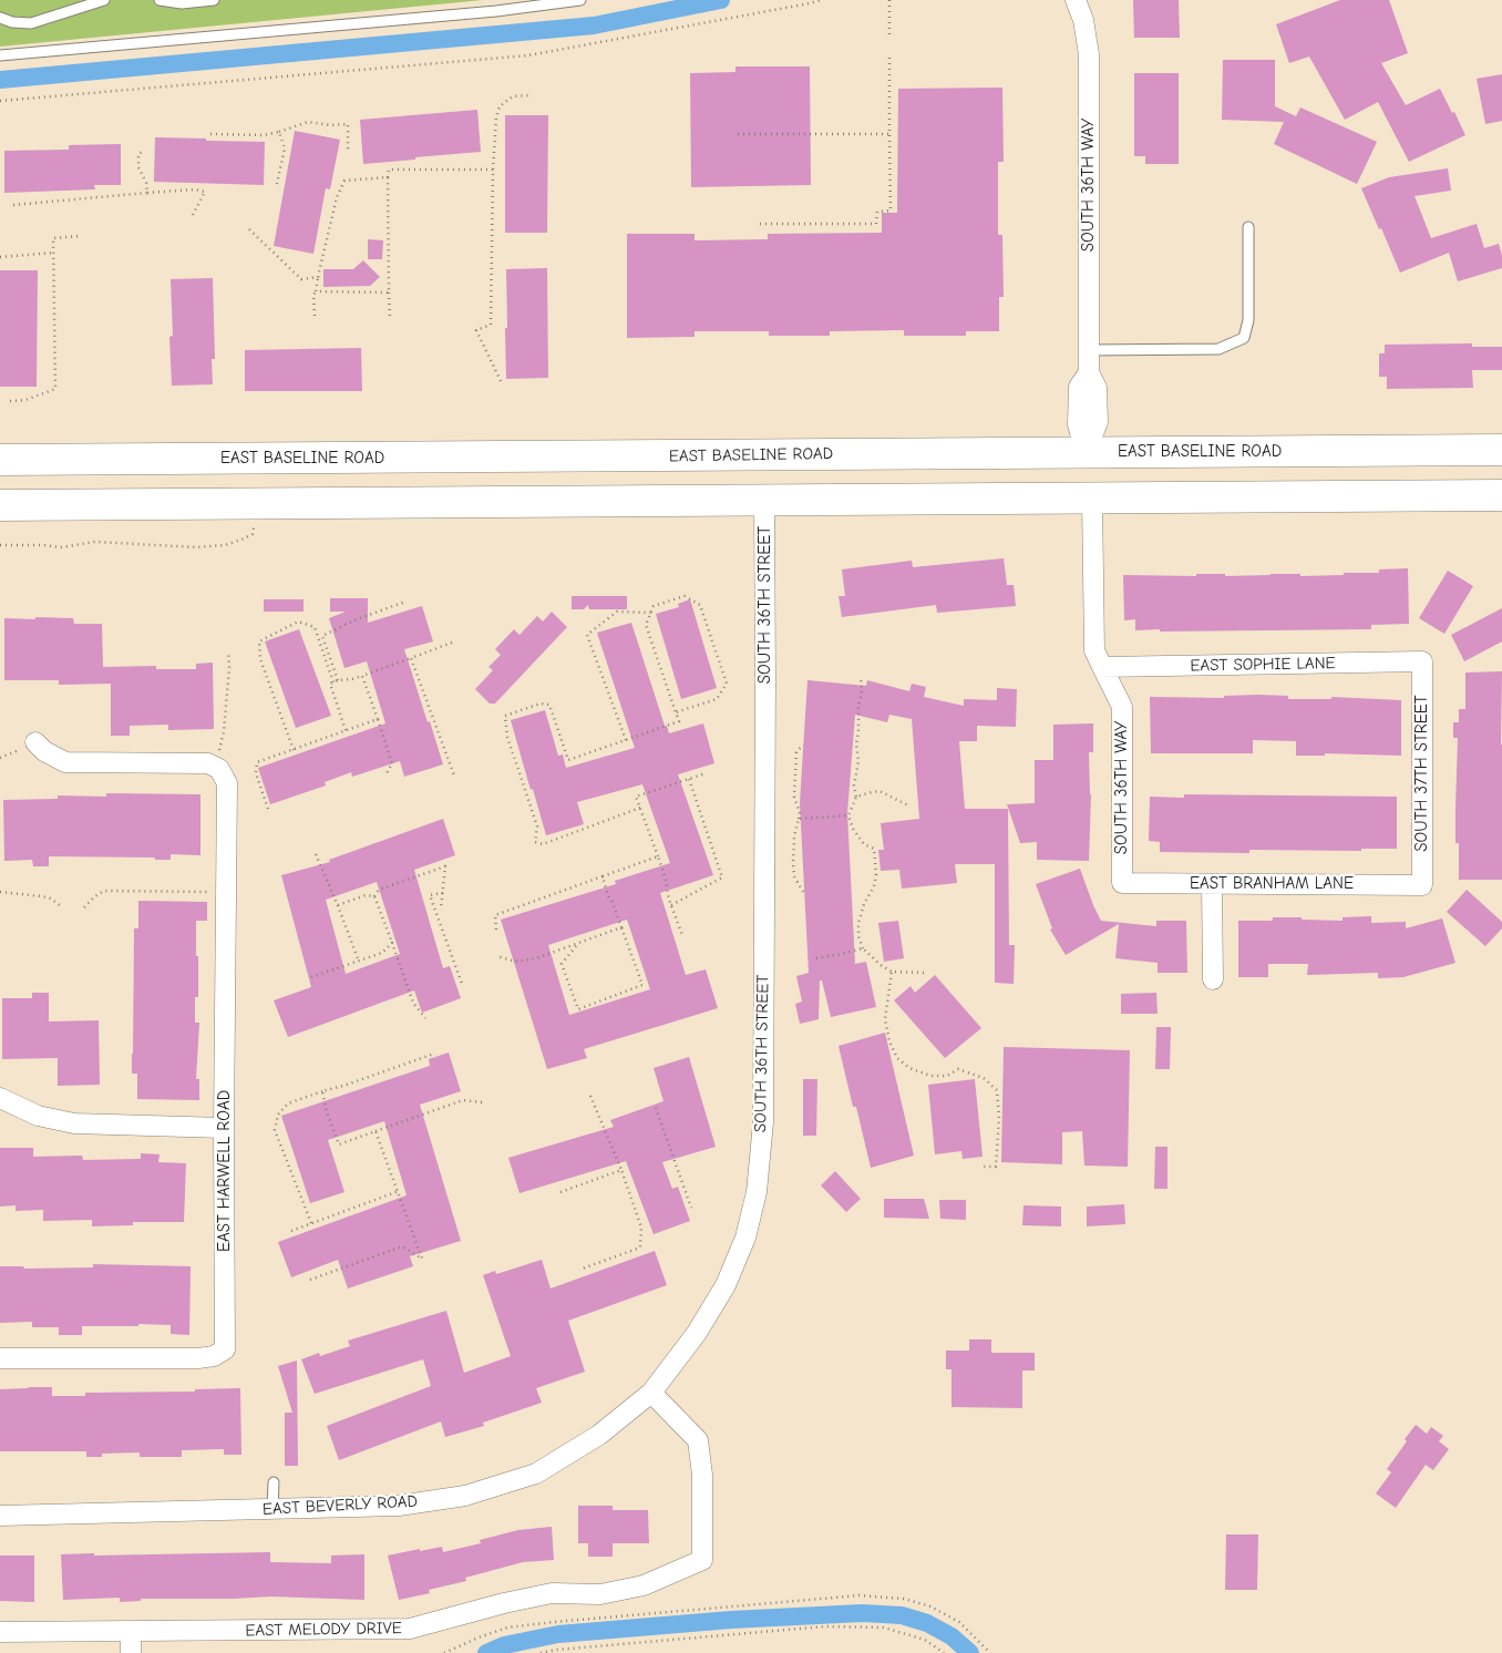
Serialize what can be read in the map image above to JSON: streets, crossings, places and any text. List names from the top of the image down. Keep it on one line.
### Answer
{"streets":{"main road":["EAST BASELINE ROAD"],"street":["SOUTH 36TH WAY","SOUTH 36TH STREET","EAST SOPHIE LANE","SOUTH 37TH STREET","EAST BRANHAM LANE","EAST HARWELL ROAD","EAST BEVERLY ROAD","EAST MELODY DRIVE"]},"crossings":[["SOUTH 36TH WAY","EAST BASELINE ROAD"],["SOUTH 36TH WAY","EAST SOPHIE LANE"],["SOUTH 36TH WAY","EAST BRANHAM LANE"],["SOUTH 36TH STREET","EAST BEVERLY ROAD"],["SOUTH 36TH STREET","EAST MELODY DRIVE"],["EAST SOPHIE LANE","SOUTH 37TH STREET"],["SOUTH 37TH STREET","EAST BRANHAM LANE"],["EAST BEVERLY ROAD","EAST MELODY DRIVE"]]}
